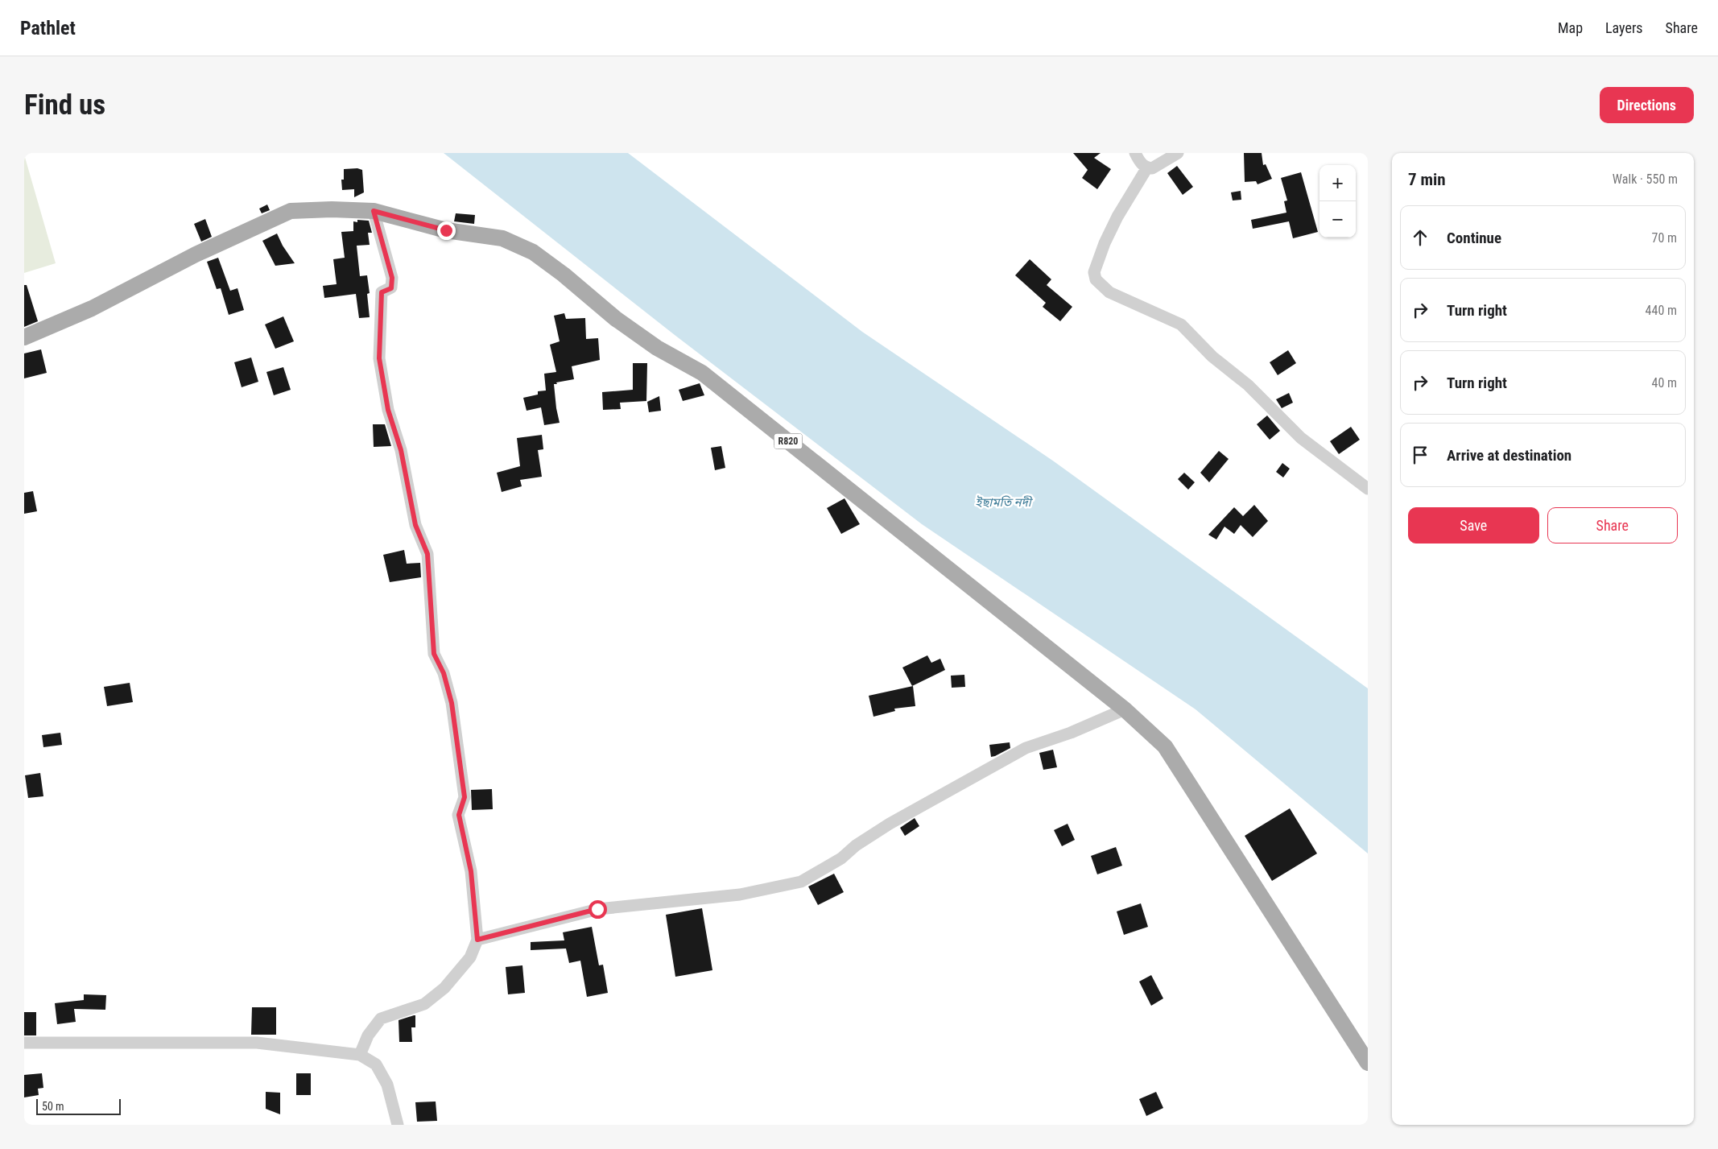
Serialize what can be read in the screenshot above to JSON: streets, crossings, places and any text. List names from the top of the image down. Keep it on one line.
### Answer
{"streets":{"main road":["R820"]},"water":["ইছামতি নদী"],"scale_bar":"50 m","page":{"header":"Pathlet","nav":["Map","Layers","Share"],"buttons":["Directions",["Save","Share"]],"title":"Find us","heading":["7 min","Walk · 550 m"],"map_buttons":["+","−"],"list":[["Continue","70 m"],["Turn right","440 m"],["Turn right","40 m"],"Arrive at destination"],"scale":"50 m"}}
